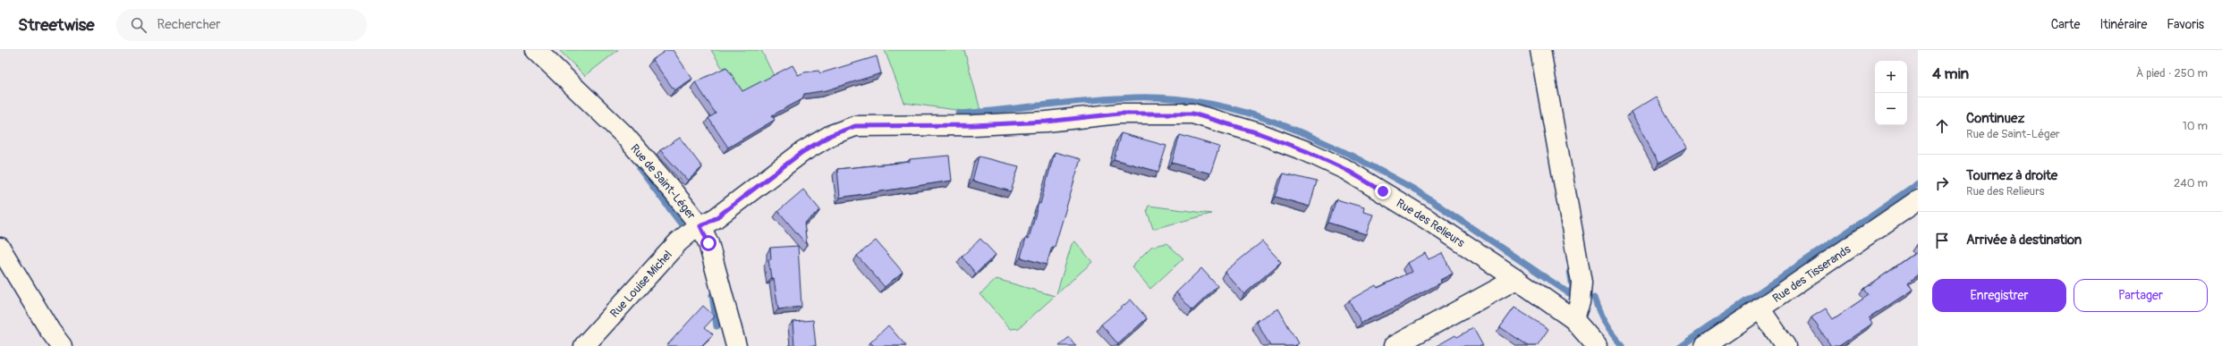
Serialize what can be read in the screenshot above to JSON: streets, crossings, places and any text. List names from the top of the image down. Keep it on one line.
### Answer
{"streets":{"street":["Rue de Saint-Léger","Rue des Relieurs","Rue des Tisserands","Rue Louise Michel"]},"crossings":[["Rue de Saint-Léger","Rue des Relieurs"],["Rue de Saint-Léger","Rue Louise Michel"],["Rue des Relieurs","Rue Louise Michel"]],"page":{"header":"Streetwise","search":"Rechercher","nav":["Carte","Itinéraire","Favoris"],"heading":["4 min","À pied · 250 m"],"map_buttons":["+","−"],"list":[["Continuez","Rue de Saint-Léger","10 m"],["Tournez à droite","Rue des Relieurs","240 m"],"Arrivée à destination"],"buttons":["Enregistrer","Partager"]}}
